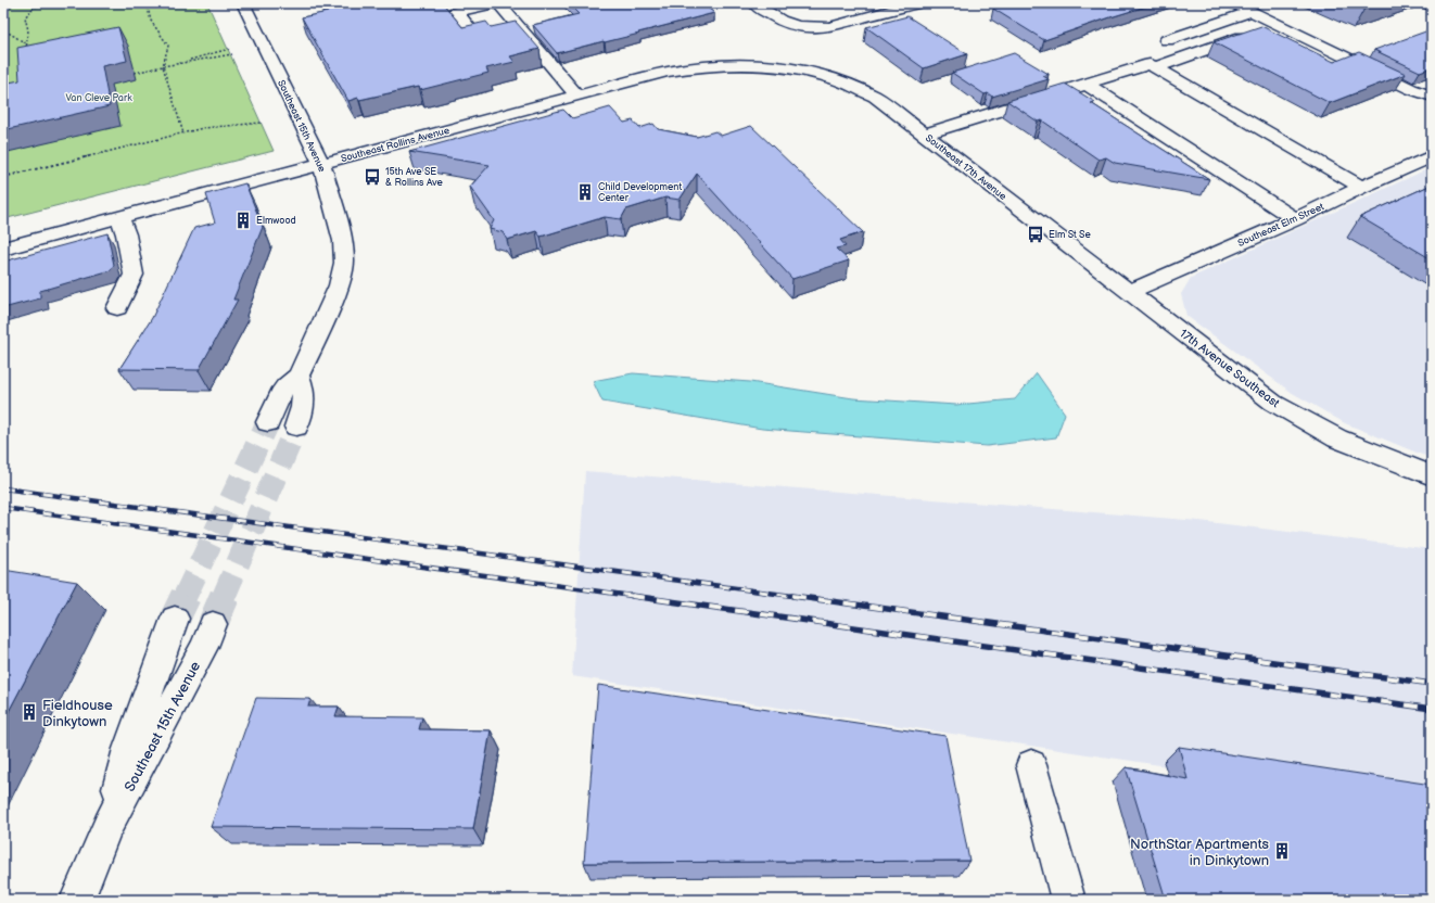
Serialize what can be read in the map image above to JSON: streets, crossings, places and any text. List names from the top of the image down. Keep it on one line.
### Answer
{"streets":{"street":["Southeast 15th Avenue","Southeast Rollins Avenue","Southeast 17th Avenue","Southeast Elm Street","17th Avenue Southeast"]},"crossings":[["Southeast 15th Avenue","Southeast Rollins Avenue"],["Southeast Rollins Avenue","Southeast 17th Avenue"],["Southeast 17th Avenue","Southeast Elm Street"],["Southeast 17th Avenue","17th Avenue Southeast"],["Southeast Elm Street","17th Avenue Southeast"]],"parks":["Van Cleve Park"],"places":{"bus stop":["15th Ave SE & Rollins Ave","Elm St Se"],"building":["Child Development Center","Elmwood","Fieldhouse Dinkytown","NorthStar Apartments in Dinkytown"]}}
